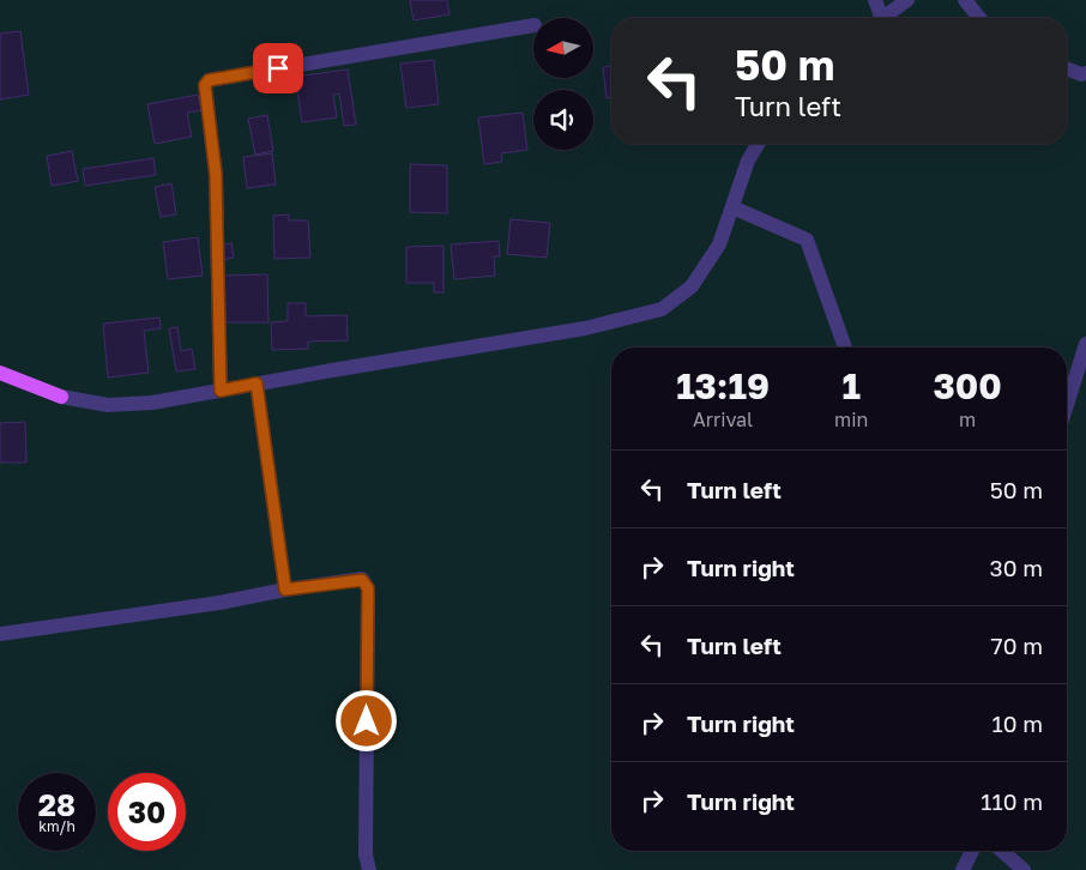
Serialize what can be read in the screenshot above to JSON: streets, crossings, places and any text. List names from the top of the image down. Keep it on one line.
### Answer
{"north":"left","page":{"turn":["50 m","Turn left"],"eta":["13:19","Arrival","1","min","300","m"],"list":[{"name":"Turn left","value":"50 m"},{"name":"Turn right","value":"30 m"},{"name":"Turn left","value":"70 m"},{"name":"Turn right","value":"10 m"},{"name":"Turn right","value":"110 m"}],"speed":"28 km/h","limit":"30"}}
